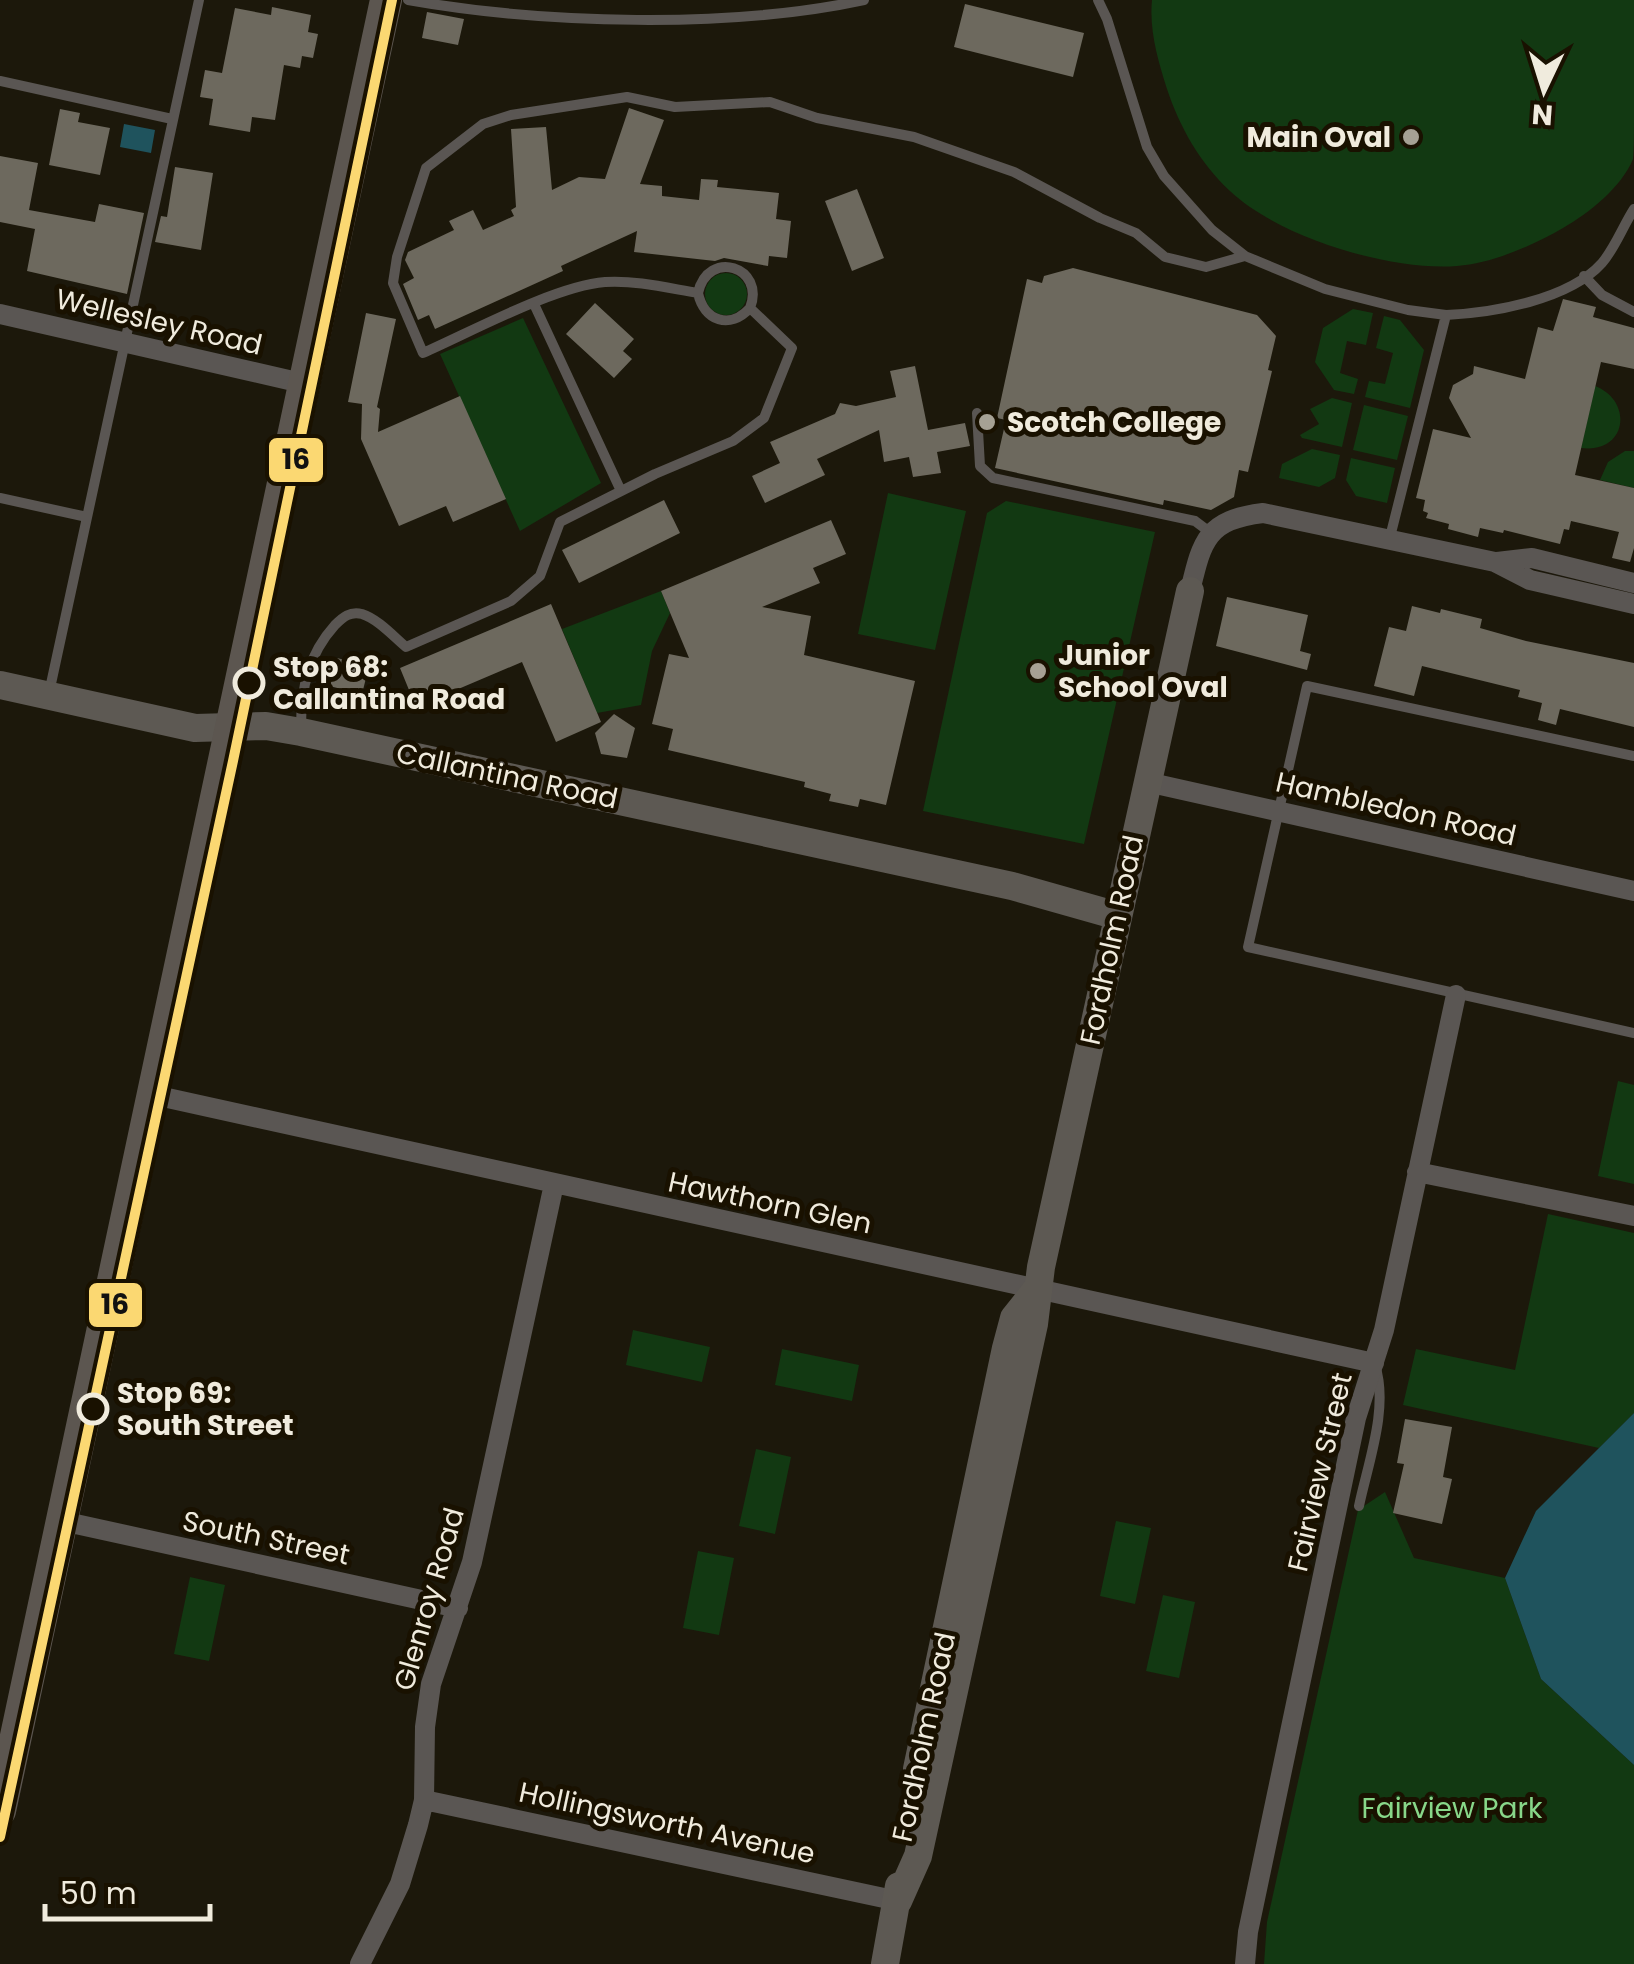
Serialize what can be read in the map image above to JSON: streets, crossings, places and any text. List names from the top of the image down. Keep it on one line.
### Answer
{"streets":{"street":["Wellesley Road","Callantina Road","Hambledon Road","Fordholm Road","Hawthorn Glen","Fairview Street","South Street","Glenroy Road","Hollingsworth Avenue"]},"crossings":[["Callantina Road","Fordholm Road"],["Hambledon Road","Fordholm Road"],["Fordholm Road","Hawthorn Glen"],["Fordholm Road","Hollingsworth Avenue"],["Hawthorn Glen","Fairview Street"],["Hawthorn Glen","Glenroy Road"],["South Street","Glenroy Road"],["Glenroy Road","Hollingsworth Avenue"]],"parks":["Fairview Park"],"places":["Main Oval","Scotch College","Junior School Oval","Stop 68: Callantina Road","Stop 69: South Street"],"lines":["transit line 16"],"scale_bar":"50 m","north":"bottom"}
